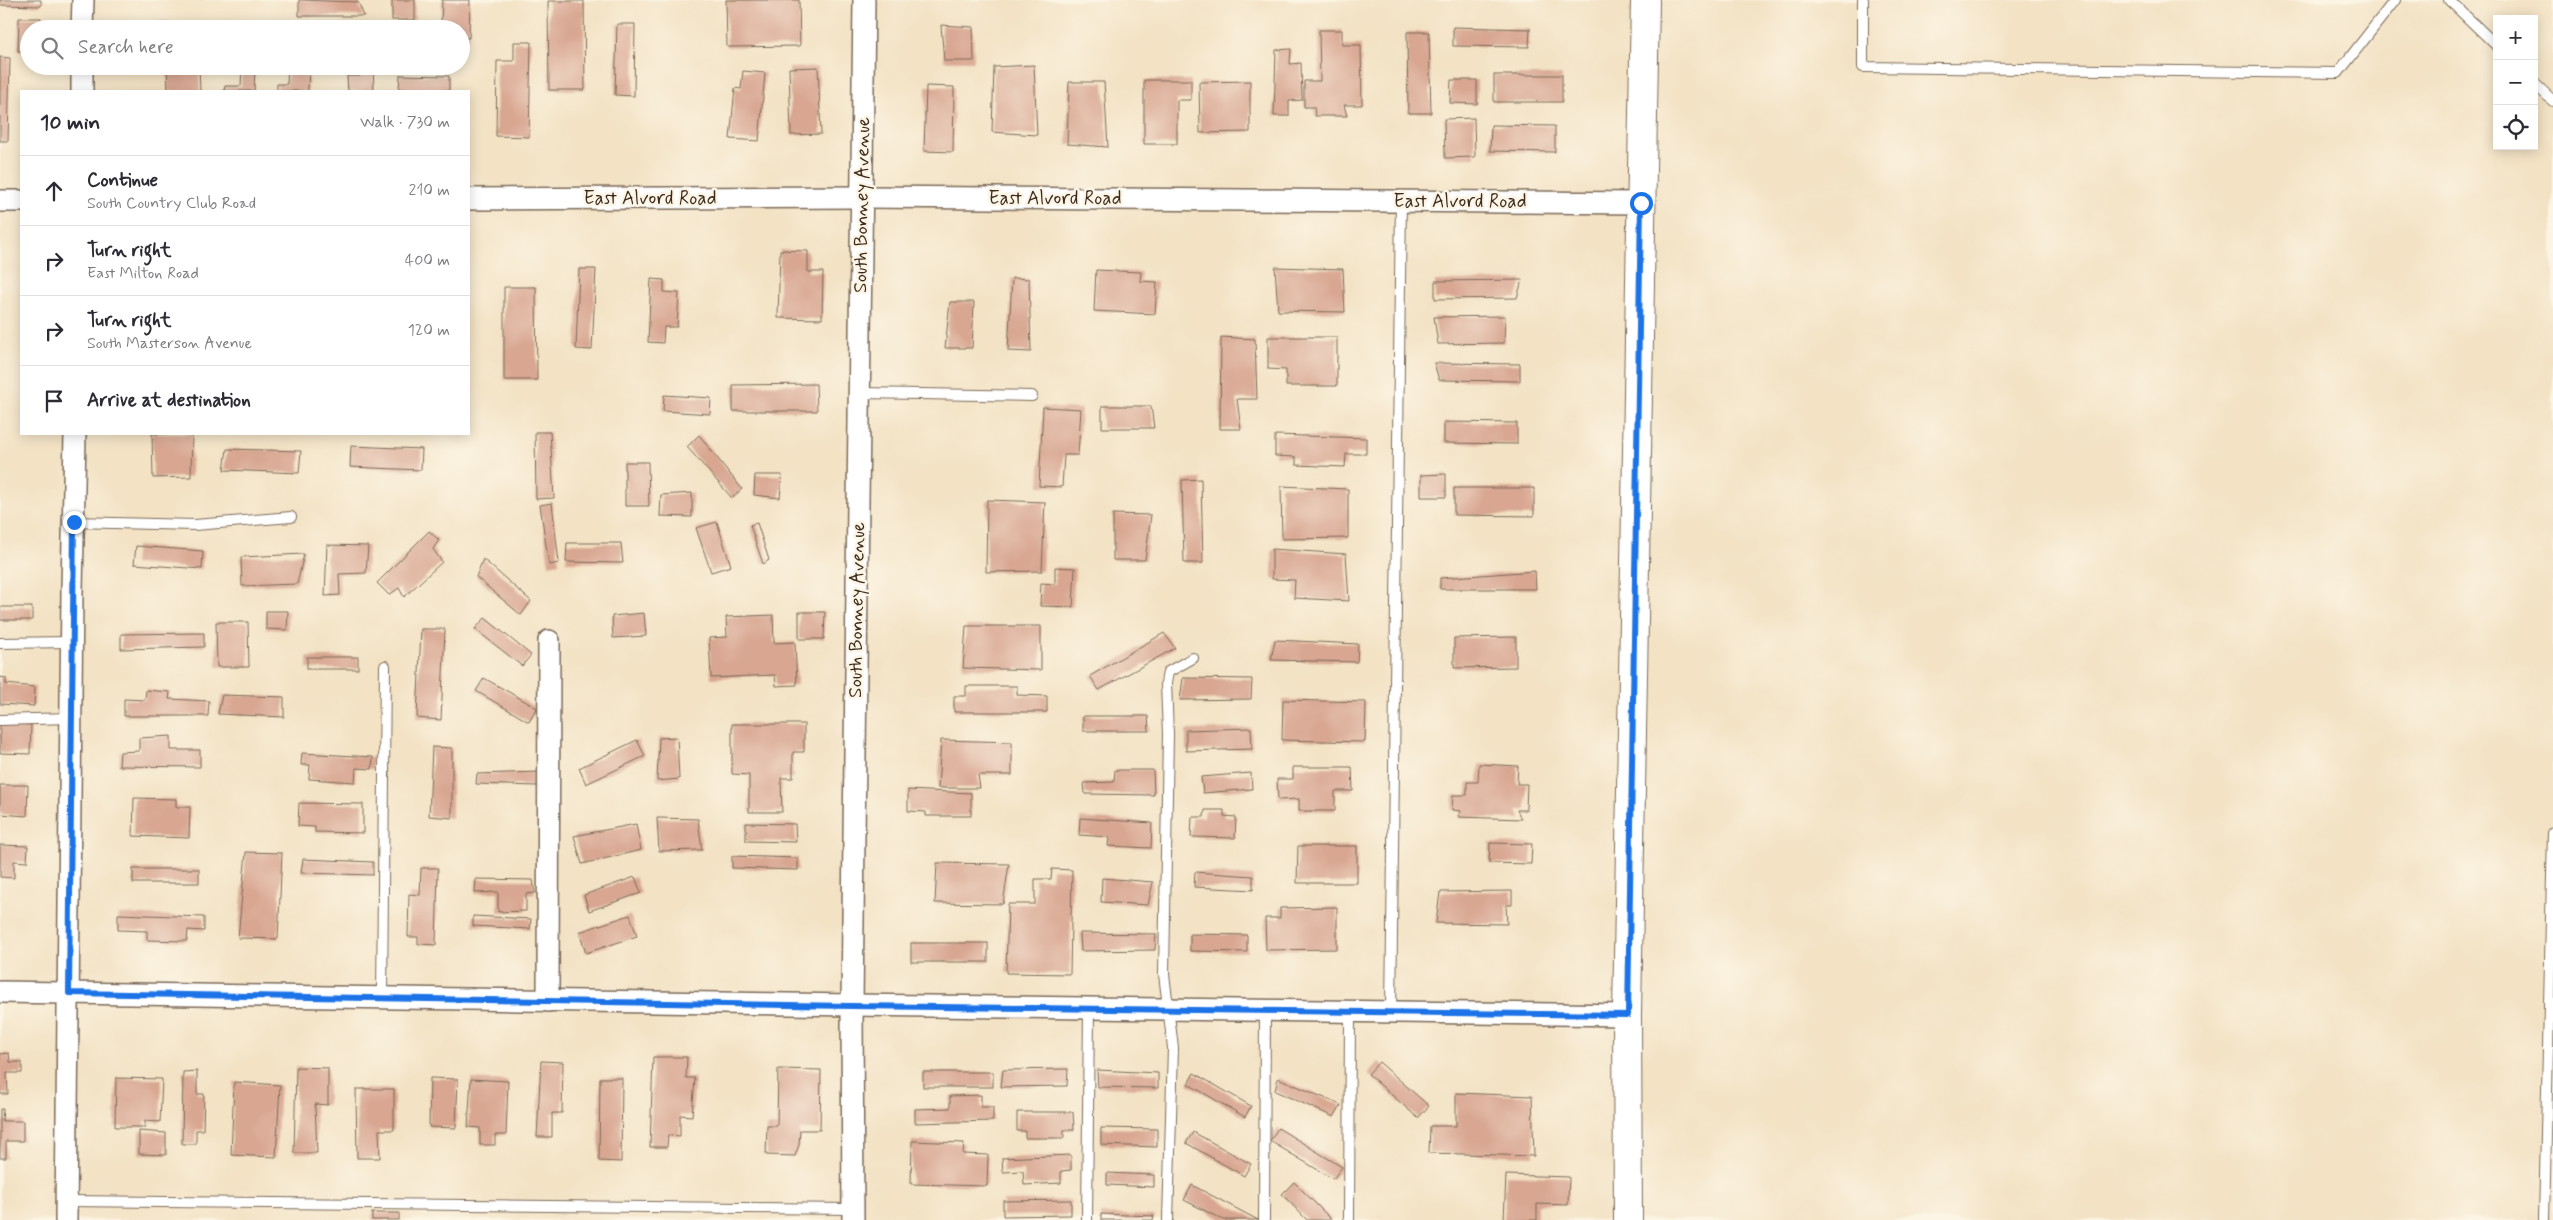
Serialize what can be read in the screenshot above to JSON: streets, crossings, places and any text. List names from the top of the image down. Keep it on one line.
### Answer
{"streets":{"street":["East Alvord Road","South Bonney Avenue"]},"crossings":[["East Alvord Road","South Bonney Avenue"]],"page":{"map_buttons":["+","−"],"search":"Search here","heading":["10 min","Walk · 730 m"],"list":[["Continue","South Country Club Road","210 m"],["Turn right","East Milton Road","400 m"],["Turn right","South Masterson Avenue","120 m"],"Arrive at destination"]}}
